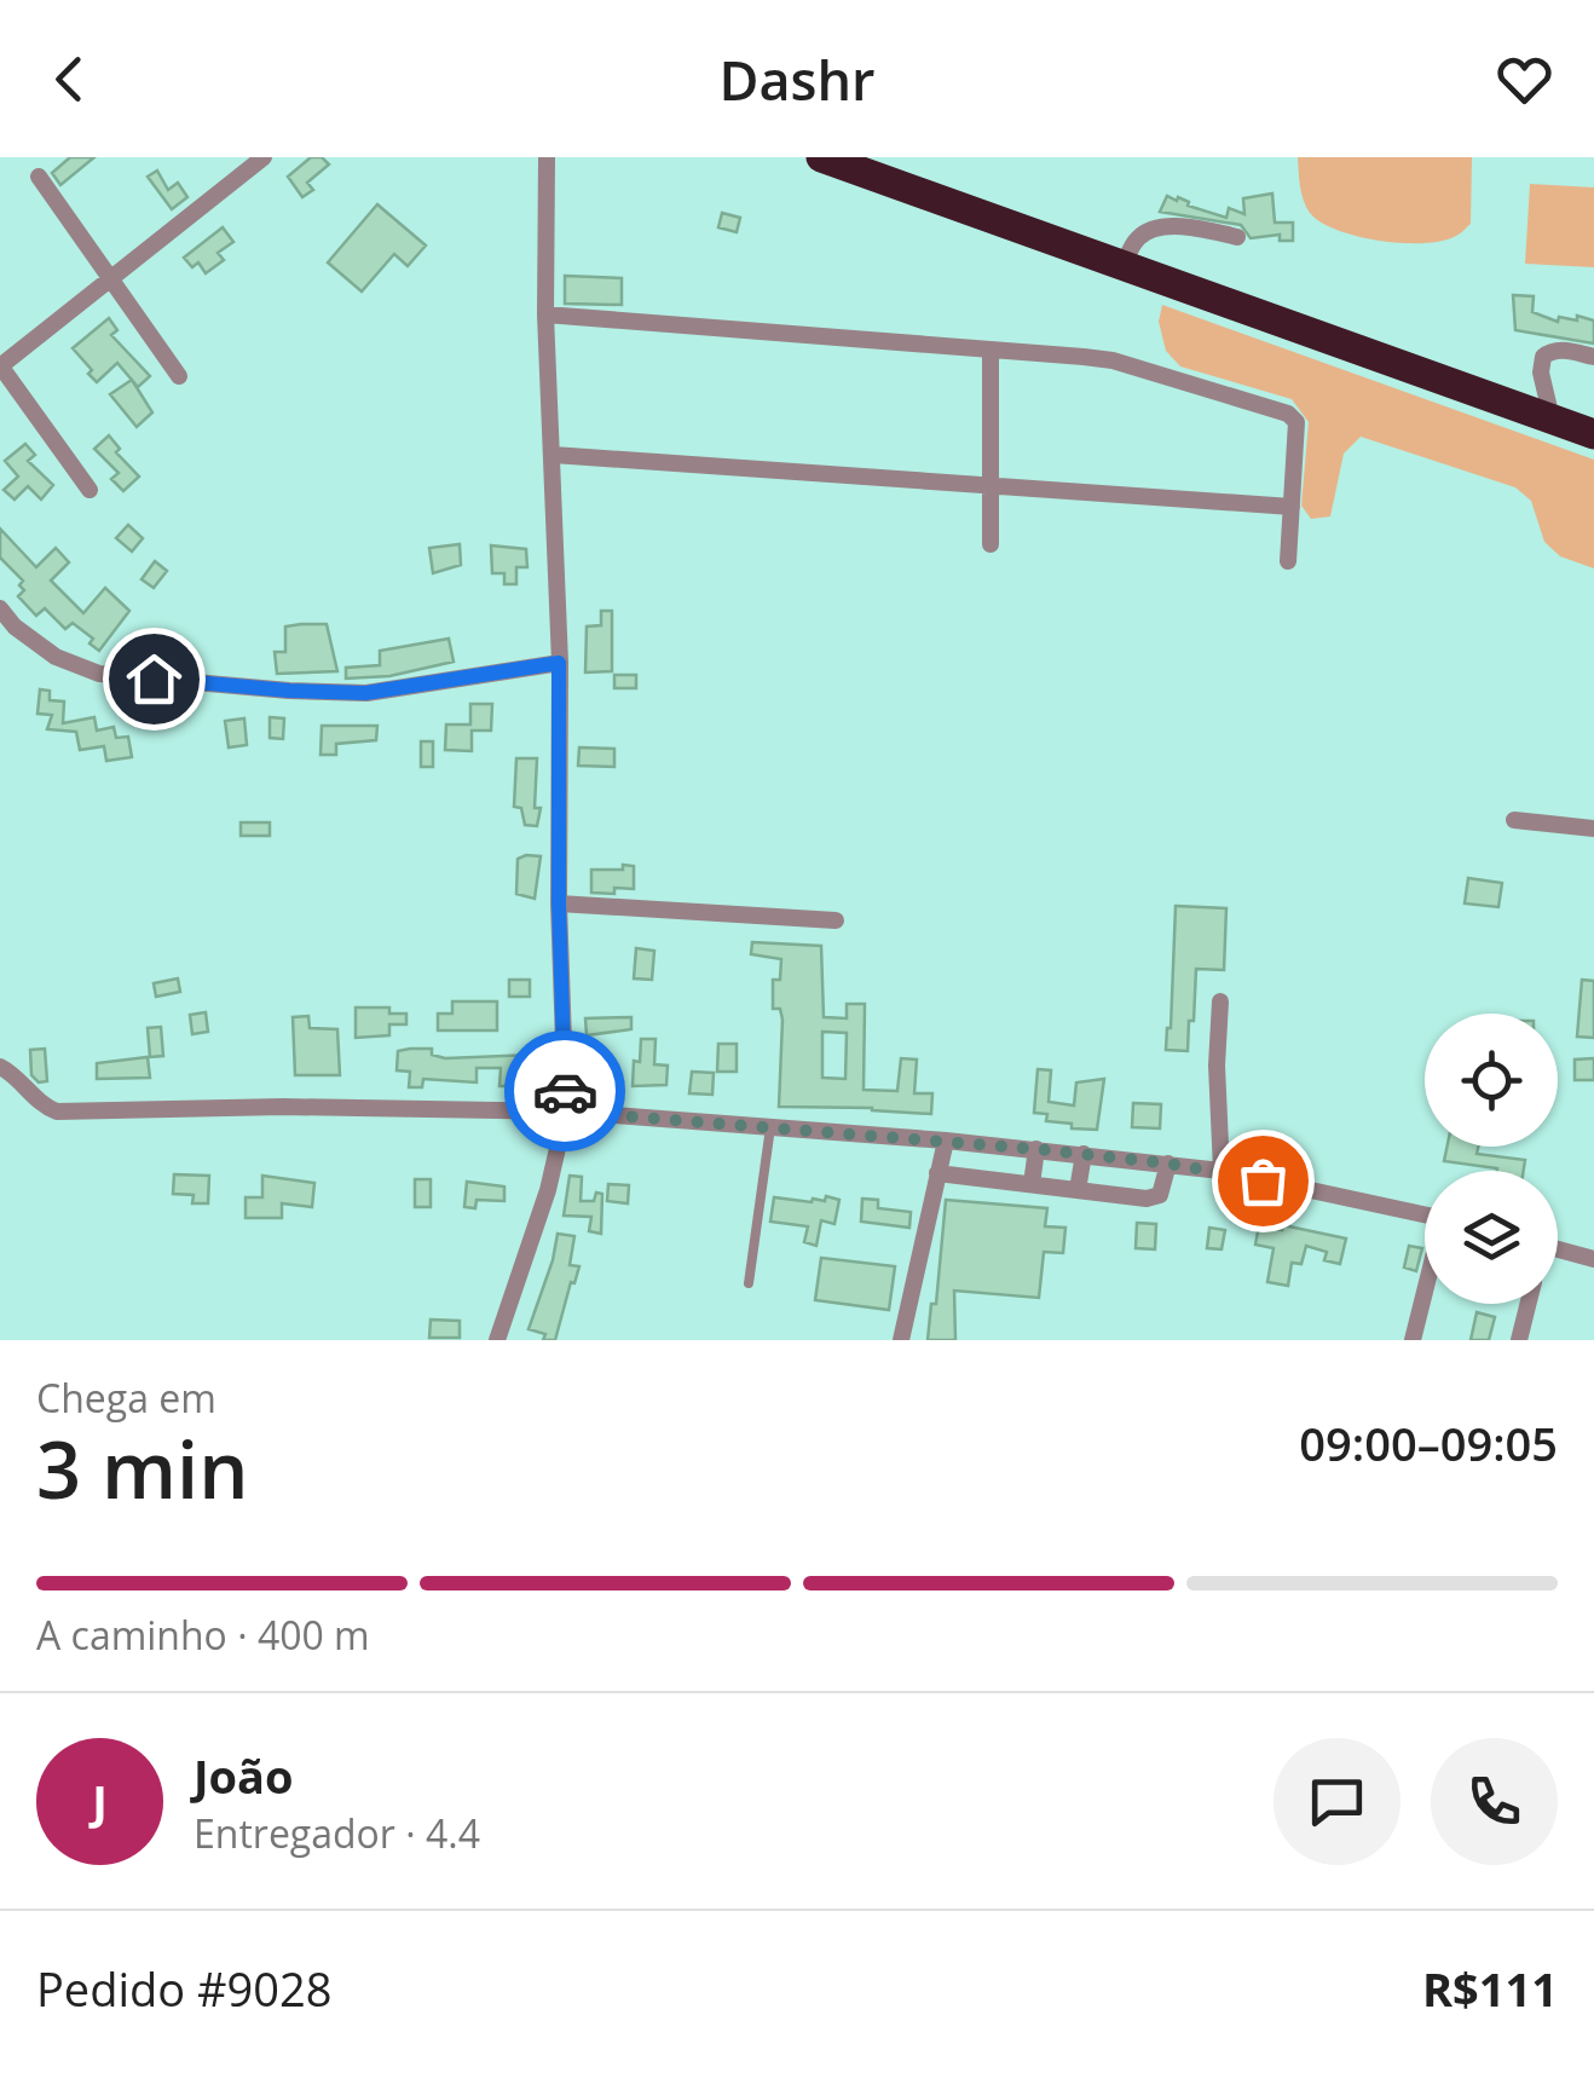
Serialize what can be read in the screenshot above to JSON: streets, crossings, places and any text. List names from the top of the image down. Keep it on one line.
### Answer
{"page":{"header":"Dashr","heading":["3 min","Chega em","09:00–09:05"],"panel":["João","Entregador · 4.4","Pedido #9028","R$111"],"bar":"A caminho · 400 m","round":"J"}}
